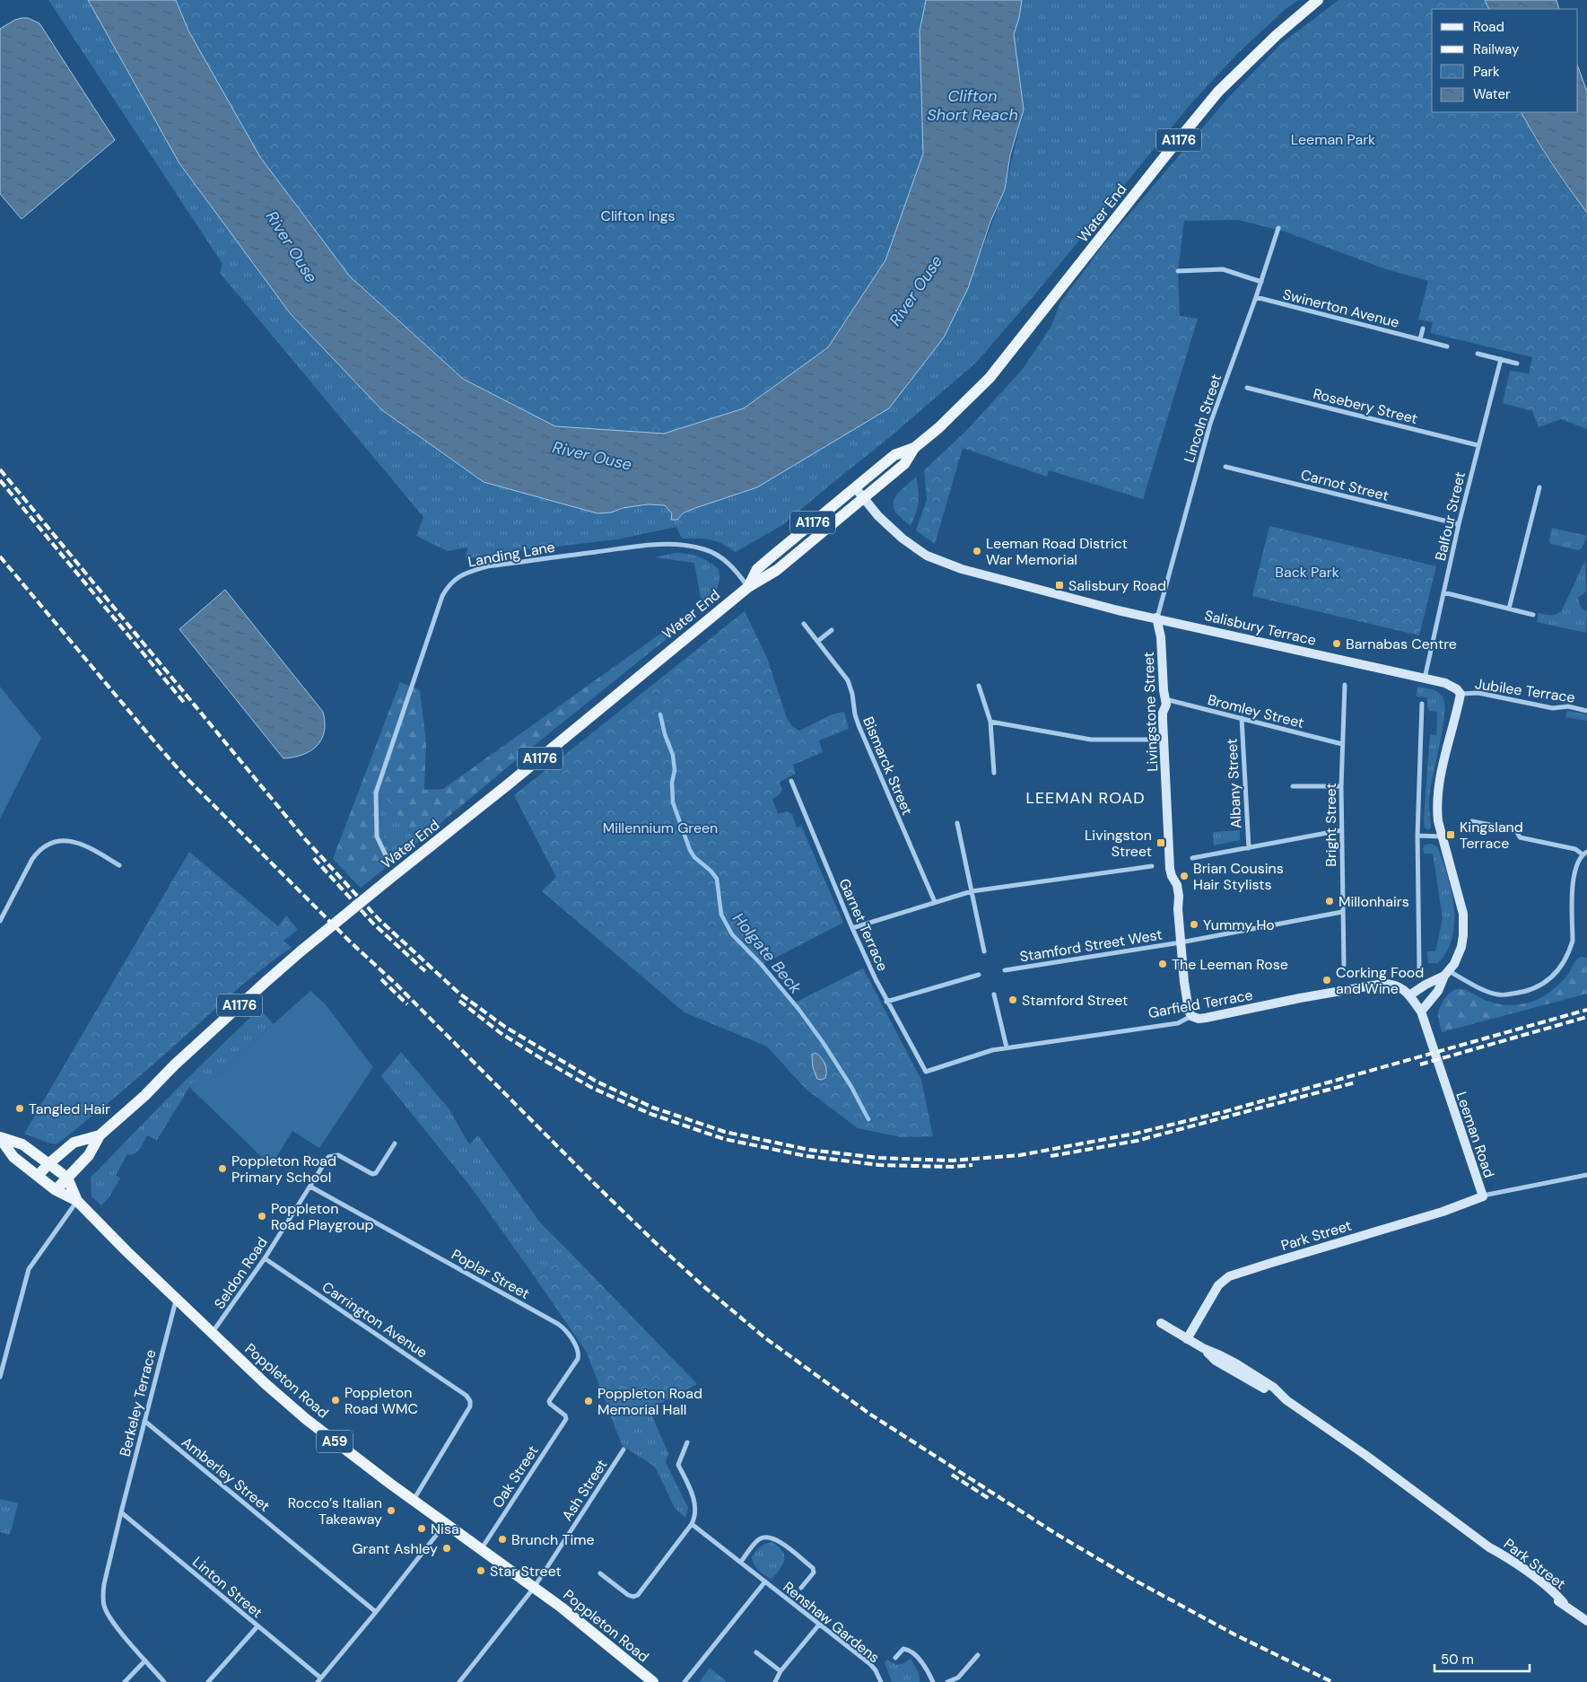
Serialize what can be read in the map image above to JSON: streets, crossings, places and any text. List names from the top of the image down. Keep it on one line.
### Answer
{"streets":{"main road":["A1176","Water End","Poppleton Road","A59"],"street":["Swinerton Avenue","Rosebery Street","Lincoln Street","Carnot Street","Balfour Street","Landing Lane","Salisbury Terrace","Jubilee Terrace","Bromley Street","Livingstone Street","Bismarck Street","Albany Street","Bright Street","Garnet Terrace","Stamford Street West","Garfield Terrace","Leeman Road","Park Street","Seldon Road","Poplar Street","Carrington Avenue","Berkeley Terrace","Amberley Street","Oak Street","Ash Street","Linton Street","Renshaw Gardens"]},"crossings":[["Water End","Landing Lane"],["Water End","A59"],["Swinerton Avenue","Lincoln Street"],["Rosebery Street","Balfour Street"],["Lincoln Street","Salisbury Terrace"],["Lincoln Street","Livingstone Street"],["Carnot Street","Balfour Street"],["Balfour Street","Salisbury Terrace"],["Salisbury Terrace","Jubilee Terrace"],["Salisbury Terrace","Livingstone Street"],["Bromley Street","Livingstone Street"],["Bromley Street","Albany Street"],["Bromley Street","Bright Street"],["Livingstone Street","Stamford Street West"],["Livingstone Street","Garfield Terrace"],["Bright Street","Stamford Street West"],["Garnet Terrace","Garfield Terrace"],["Garfield Terrace","Leeman Road"],["Leeman Road","Park Street"],["Seldon Road","Poplar Street"],["Seldon Road","Carrington Avenue"],["Seldon Road","Poppleton Road"],["Poplar Street","Oak Street"],["Carrington Avenue","Poppleton Road"],["Poppleton Road","Berkeley Terrace"],["Poppleton Road","A59"],["Poppleton Road","Oak Street"],["Poppleton Road","Ash Street"],["Berkeley Terrace","Amberley Street"],["Berkeley Terrace","Linton Street"]],"districts":["LEEMAN ROAD"],"water":["Clifton Short Reach","River Ouse","Holgate Beck"],"parks":["Leeman Park","Clifton Ings","Back Park","Millennium Green"],"places":{"other":["Leeman Road District War Memorial","Barnabas Centre","Brian Cousins Hair Stylists","Millonhairs","Yummy Ho","The Leeman Rose","Corking Food and Wine","Stamford Street","Tangled Hair","Poppleton Road Primary School","Poppleton Road Playgroup","Poppleton Road WMC","Poppleton Road Memorial Hall","Rocco’s Italian Takeaway","Nisa","Brunch Time","Grant Ashley","Star Street"],"transit":["Salisbury Road","Kingsland Terrace","Livingston Street"]},"legend":["Road","Railway","Park","Water"],"scale_bar":"50 m"}
